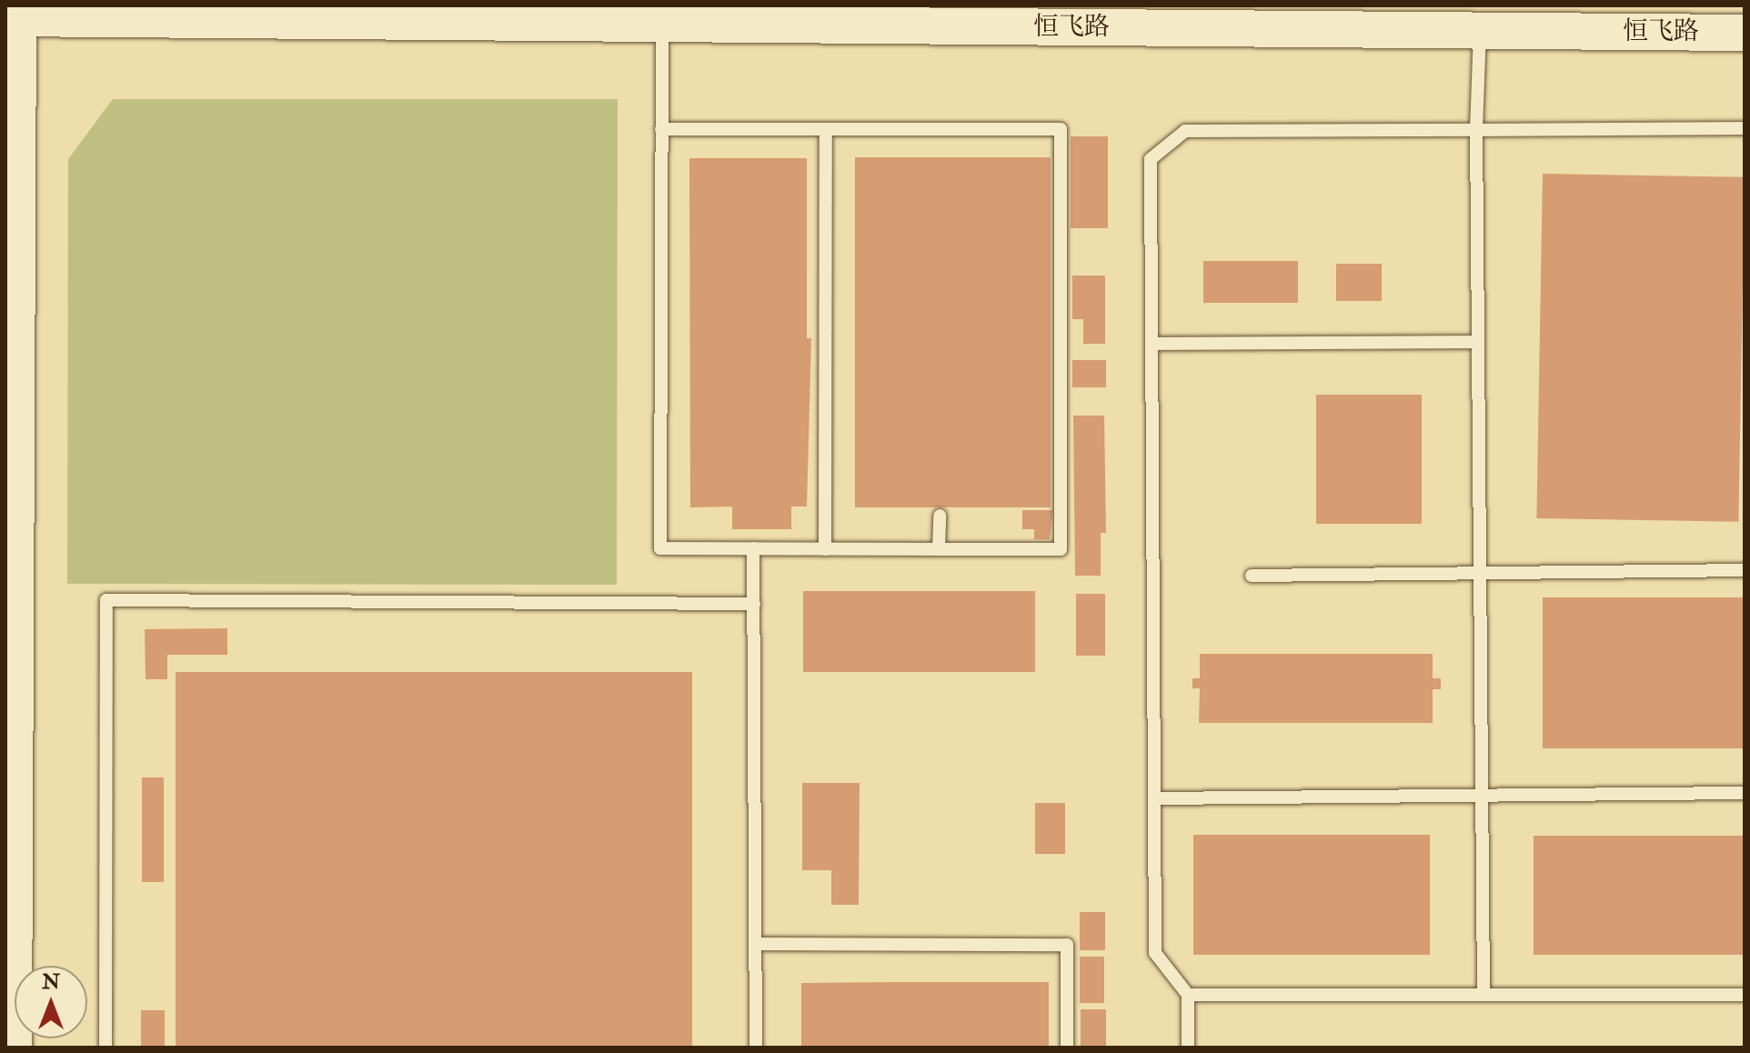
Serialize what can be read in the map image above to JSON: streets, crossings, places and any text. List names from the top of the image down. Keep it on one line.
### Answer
{"streets":{"main road":["恒飞路"]},"north":"top"}
